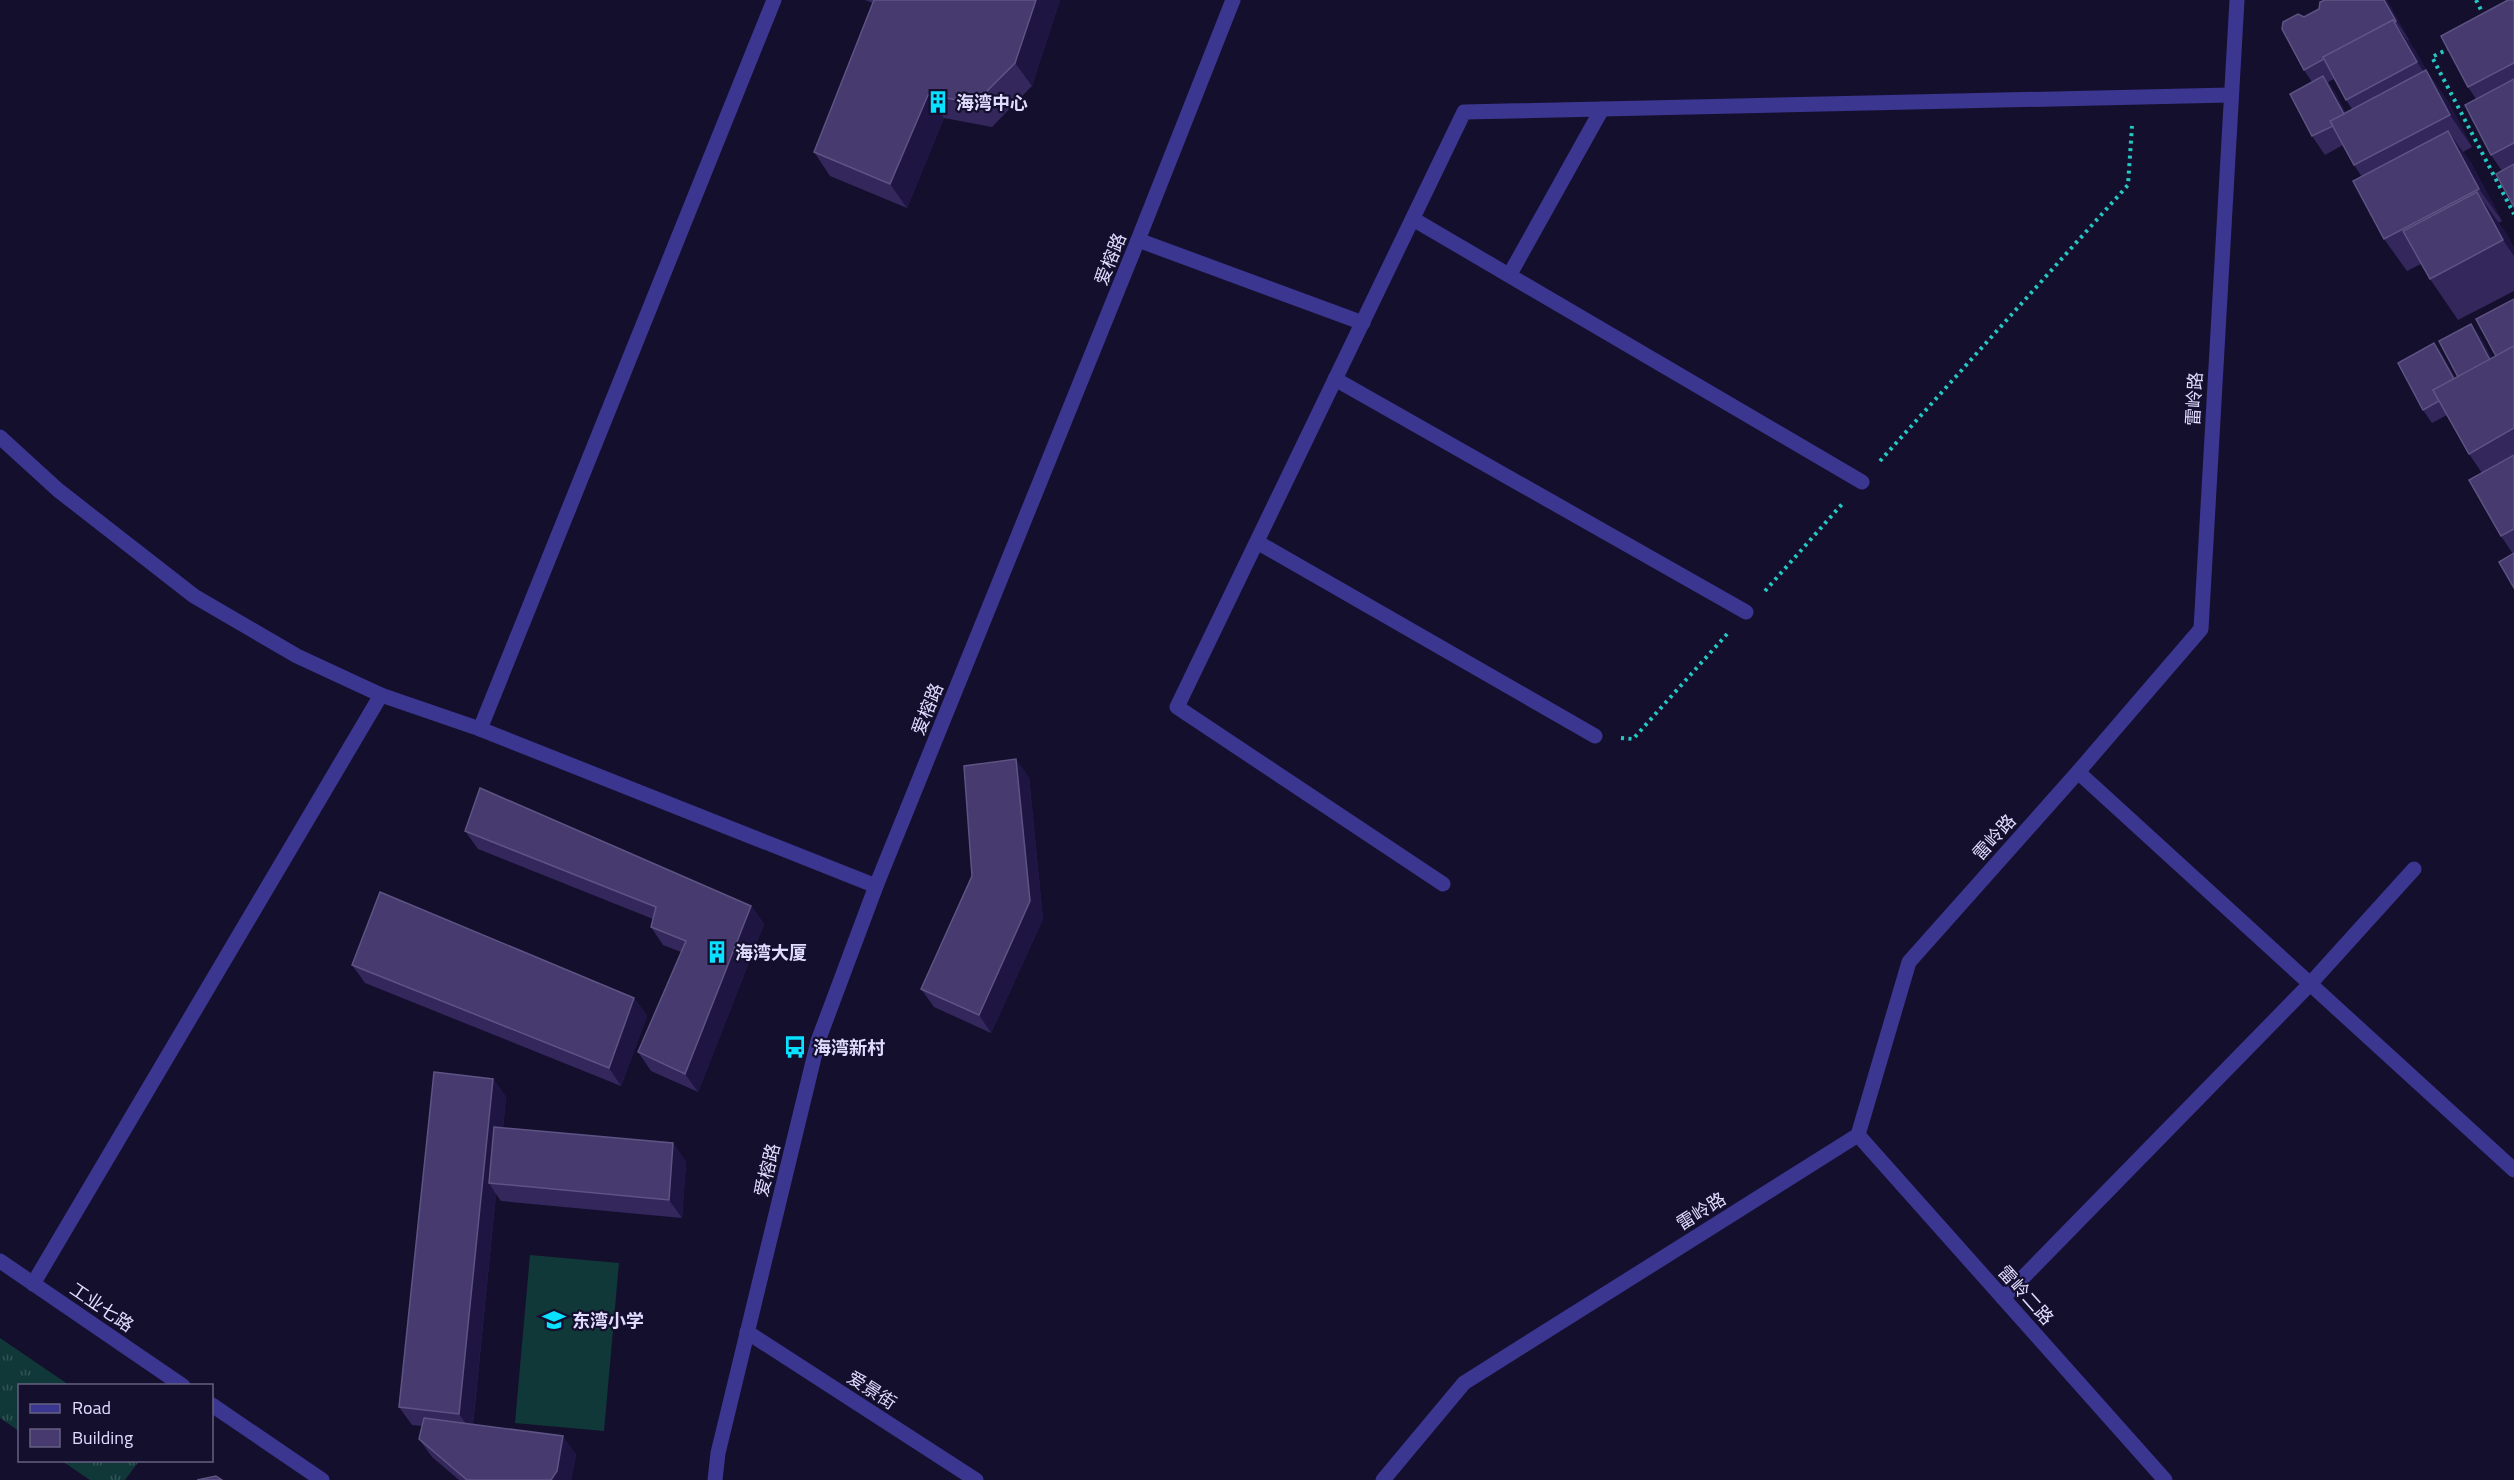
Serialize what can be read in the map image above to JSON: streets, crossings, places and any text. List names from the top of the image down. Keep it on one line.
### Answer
{"streets":{"street":["爱榕路","雷岭路","雷岭二路","工业七路","爱景街"]},"crossings":[["爱榕路","爱景街"],["雷岭路","雷岭二路"]],"places":{"building":["海湾中心","海湾大厦"],"bus stop":["海湾新村"],"school or university":["东湾小学"]},"legend":["Road","Building"]}
